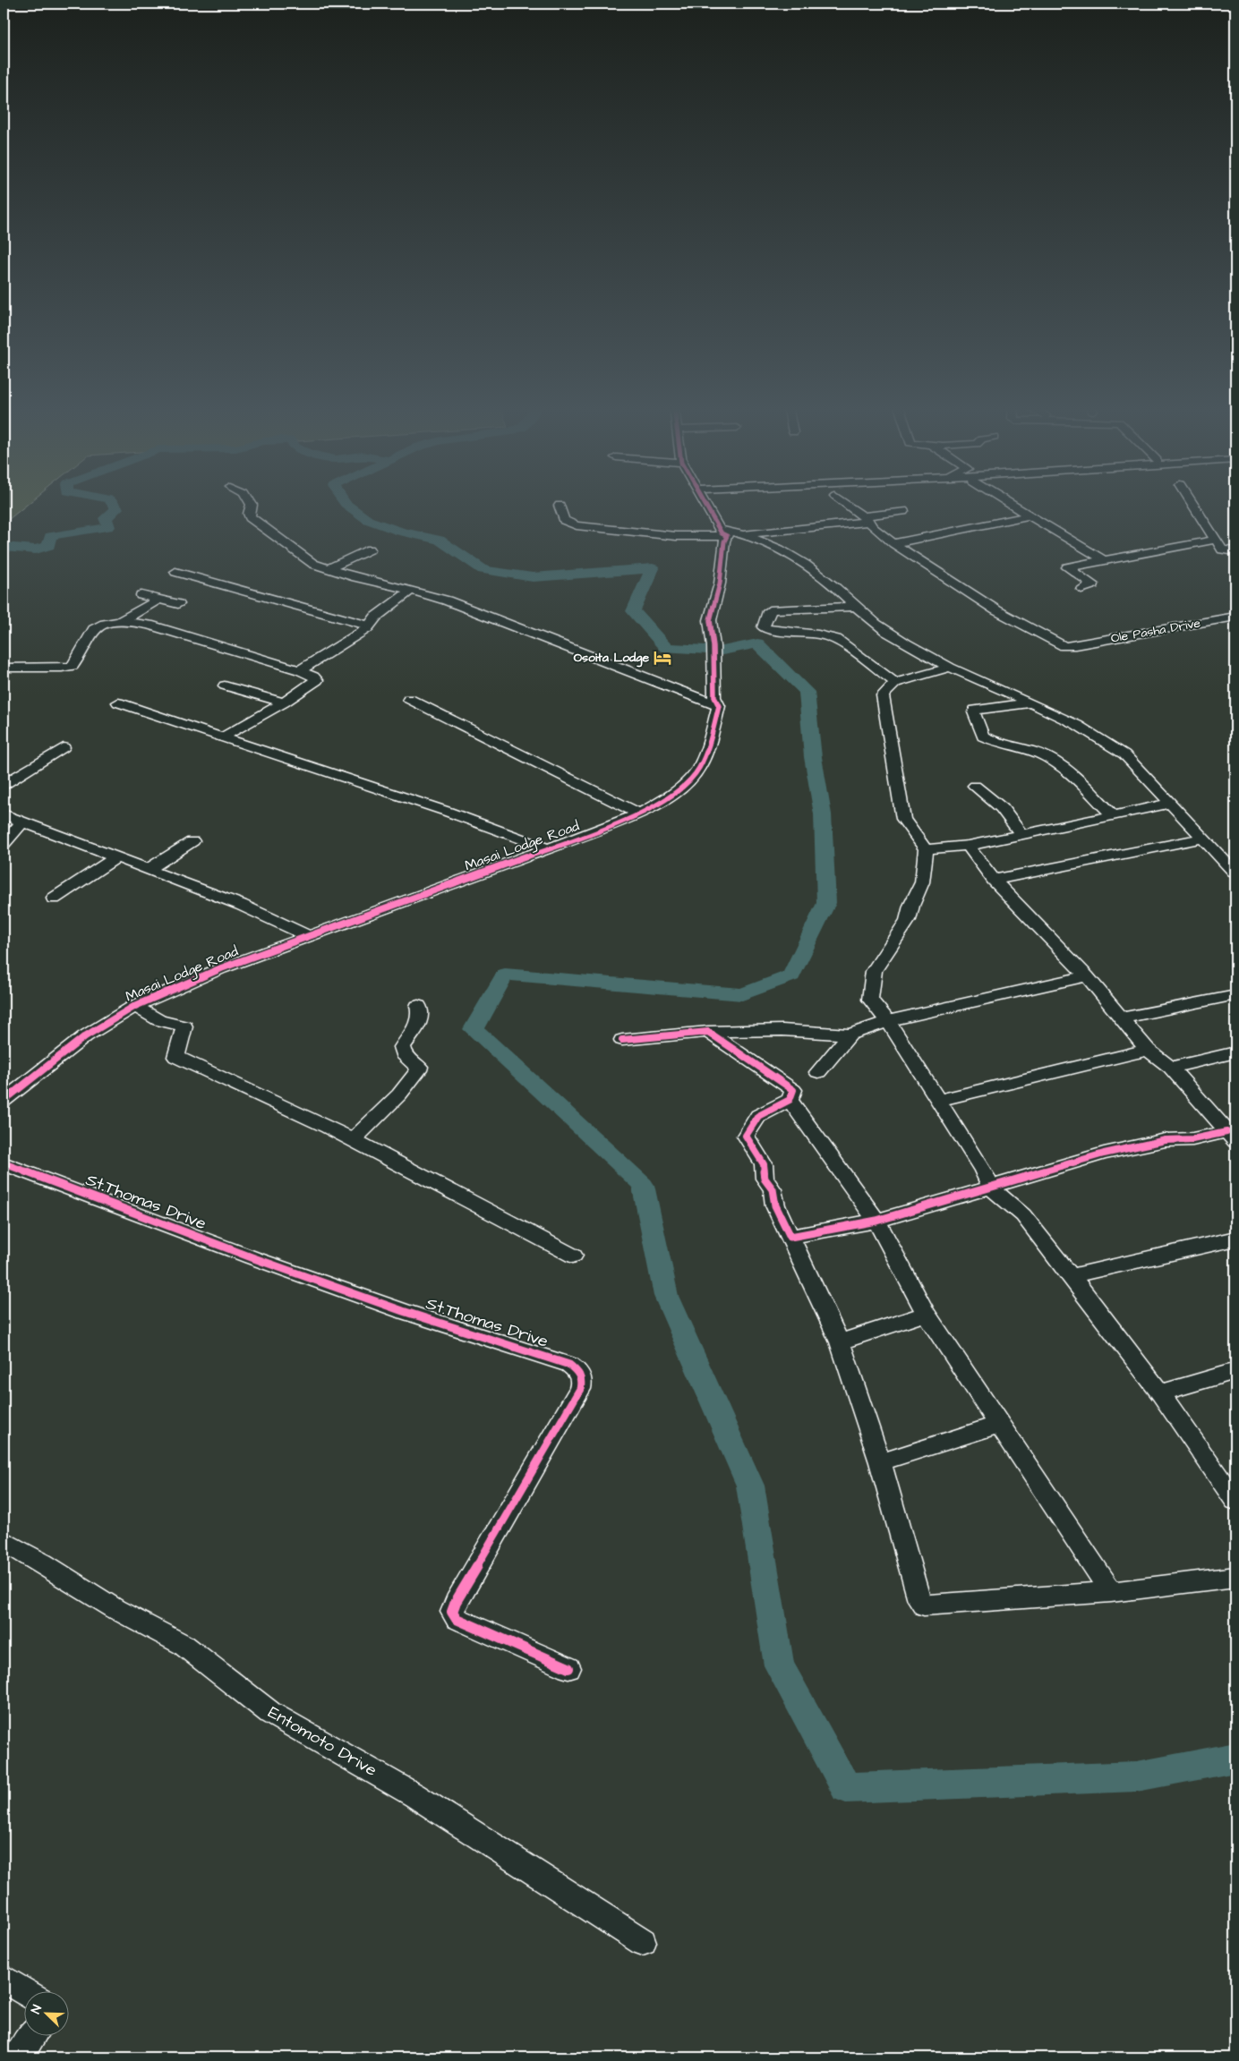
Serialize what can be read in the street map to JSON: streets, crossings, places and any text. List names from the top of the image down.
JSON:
{
  "streets": {
    "street": [
      "Ole Pasha Drive",
      "Masai Lodge Road",
      "St.Thomas Drive",
      "Entomoto Drive"
    ]
  },
  "places": {
    "hotel": ["Osoita Lodge"]
  },
  "north": "top left"
}
